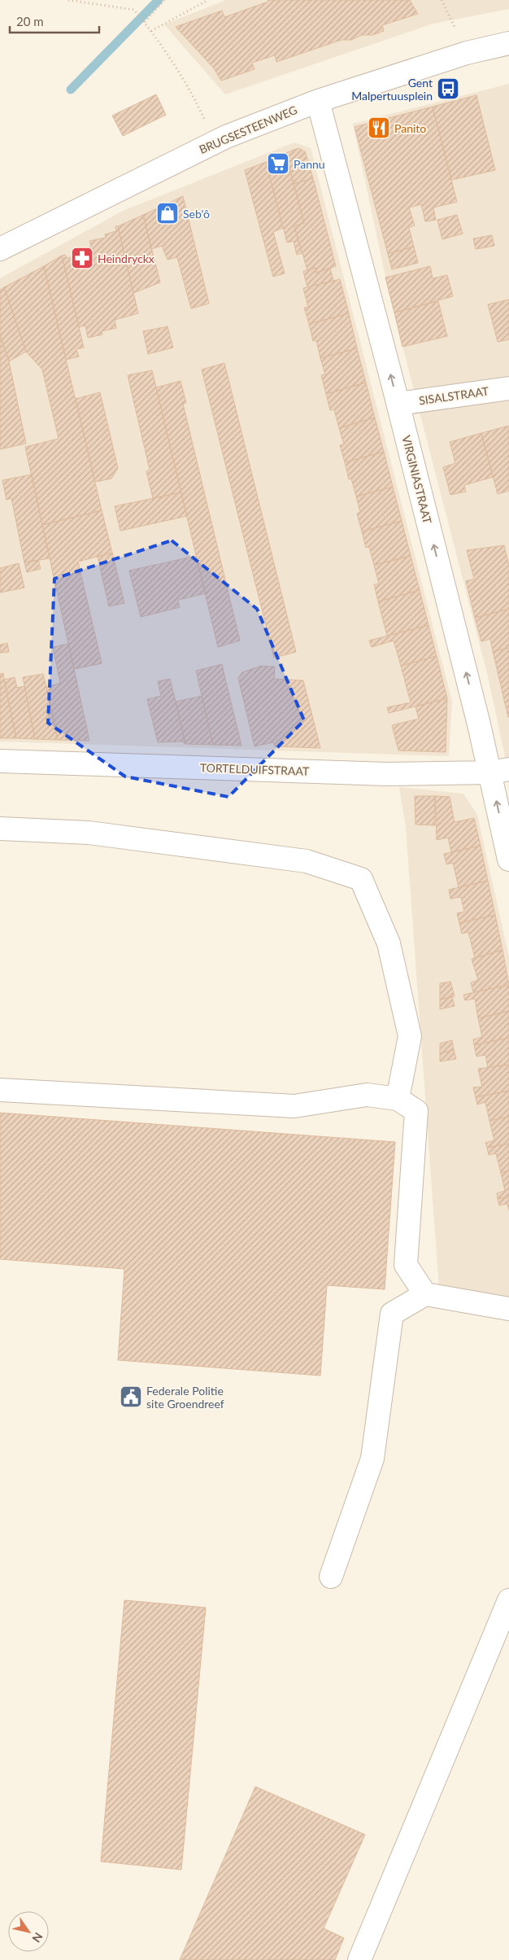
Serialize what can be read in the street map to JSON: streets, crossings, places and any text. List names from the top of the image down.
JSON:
{
  "streets": {
    "street": [
      "BRUGSESTEENWEG",
      "SISALSTRAAT",
      "VIRGINIASTRAAT",
      "TORTELDUIFSTRAAT"
    ]
  },
  "crossings": [
    ["BRUGSESTEENWEG", "VIRGINIASTRAAT"],
    ["SISALSTRAAT", "VIRGINIASTRAAT"],
    ["VIRGINIASTRAAT", "TORTELDUIFSTRAAT"]
  ],
  "one_way": ["VIRGINIASTRAAT"],
  "places": {
    "bus stop": ["Gent Malpertuusplein"],
    "restaurant": ["Panito"],
    "supermarket": ["Pannu"],
    "shop": ["Seb'ô"],
    "pharmacy": ["Heindryckx"],
    "public building": ["Federale Politie site Groendreef"]
  },
  "scale_bar": "20 m",
  "north": "bottom right"
}
